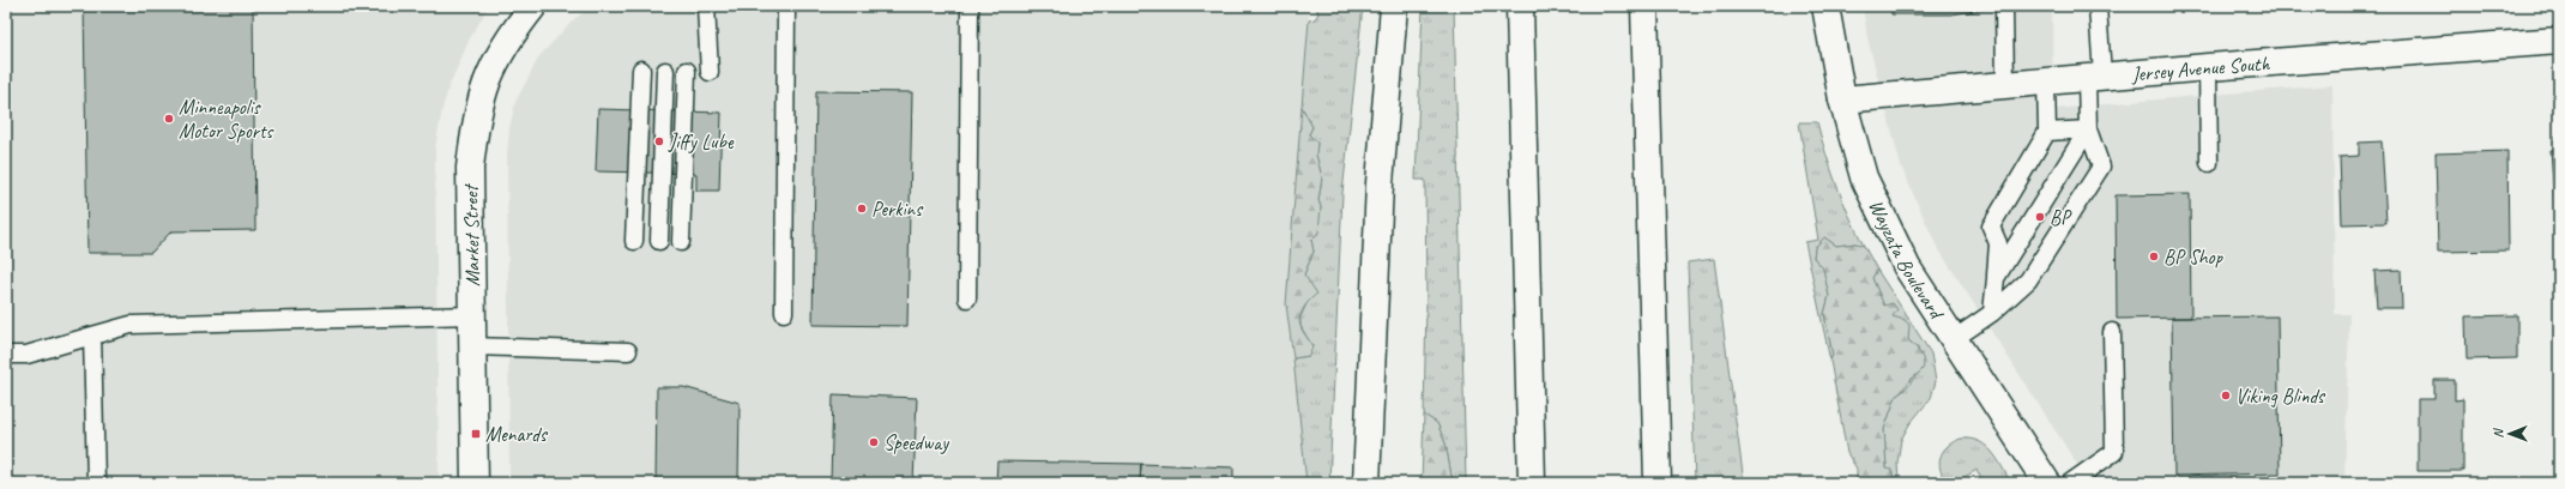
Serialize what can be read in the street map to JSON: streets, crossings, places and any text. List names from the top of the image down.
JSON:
{
  "streets": {
    "main road": ["Jersey Avenue South", "Market Street", "Wayzata Boulevard"]
  },
  "crossings": [
    ["Jersey Avenue South", "Wayzata Boulevard"]
  ],
  "places": {
    "other": [
      "Minneapolis Motor Sports",
      "Jiffy Lube",
      "Perkins",
      "BP",
      "BP Shop",
      "Viking Blinds",
      "Speedway"
    ],
    "transit": ["Menards"]
  },
  "north": "left"
}
